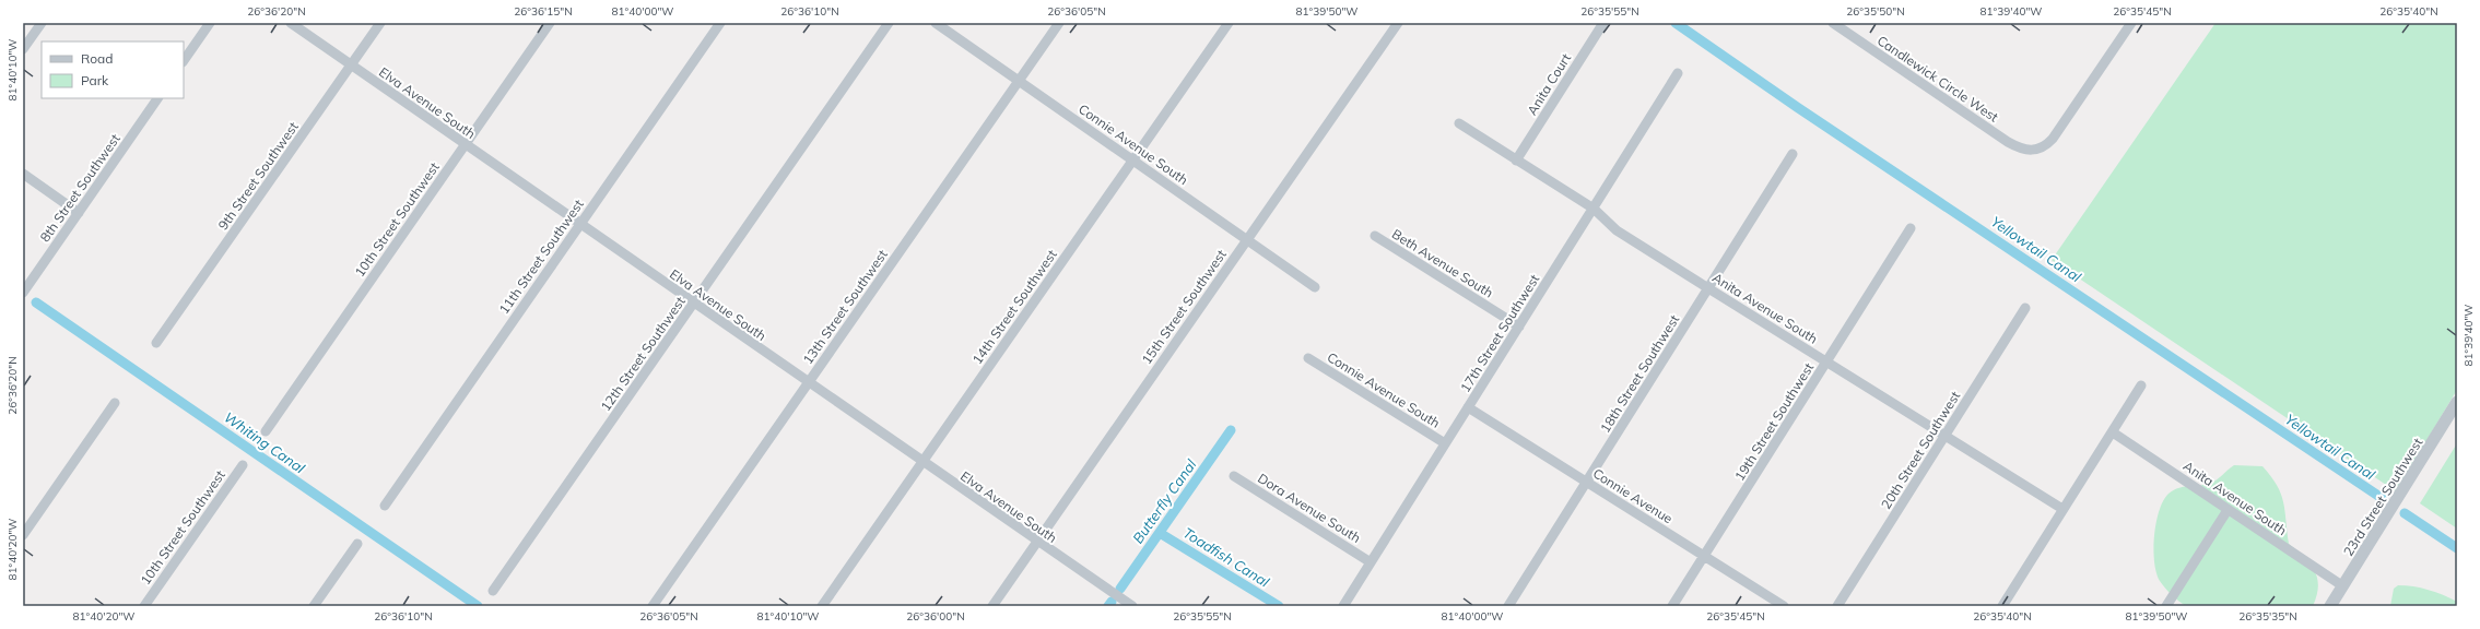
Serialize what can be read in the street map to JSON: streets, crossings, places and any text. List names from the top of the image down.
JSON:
{
  "streets": {
    "street": [
      "Candlewick Circle West",
      "Anita Court",
      "Elva Avenue South",
      "Connie Avenue South",
      "9th Street Southwest",
      "8th Street Southwest",
      "10th Street Southwest",
      "11th Street Southwest",
      "Beth Avenue South",
      "13th Street Southwest",
      "14th Street Southwest",
      "15th Street Southwest",
      "Anita Avenue South",
      "17th Street Southwest",
      "12th Street Southwest",
      "18th Street Southwest",
      "19th Street Southwest",
      "20th Street Southwest",
      "Connie Avenue",
      "23rd Street Southwest",
      "Dora Avenue South"
    ]
  },
  "crossings": [
    ["Anita Court", "Anita Avenue South"],
    ["Elva Avenue South", "9th Street Southwest"],
    ["Elva Avenue South", "10th Street Southwest"],
    ["Elva Avenue South", "11th Street Southwest"],
    ["Elva Avenue South", "13th Street Southwest"],
    ["Elva Avenue South", "14th Street Southwest"],
    ["Elva Avenue South", "15th Street Southwest"],
    ["Elva Avenue South", "12th Street Southwest"],
    ["Connie Avenue South", "13th Street Southwest"],
    ["Connie Avenue South", "14th Street Southwest"],
    ["Connie Avenue South", "15th Street Southwest"],
    ["Connie Avenue South", "17th Street Southwest"],
    ["Beth Avenue South", "17th Street Southwest"],
    ["Anita Avenue South", "17th Street Southwest"],
    ["Anita Avenue South", "18th Street Southwest"],
    ["Anita Avenue South", "19th Street Southwest"],
    ["Anita Avenue South", "20th Street Southwest"],
    ["Anita Avenue South", "23rd Street Southwest"],
    ["17th Street Southwest", "Connie Avenue"],
    ["17th Street Southwest", "Dora Avenue South"],
    ["18th Street Southwest", "Connie Avenue"],
    ["19th Street Southwest", "Connie Avenue"]
  ],
  "water": [
    "Yellowtail Canal",
    "Whiting Canal",
    "Butterfly Canal",
    "Toadfish Canal"
  ],
  "legend": ["Road", "Park"],
  "coordinates": [
    "26°36'20\"N",
    "26°36'15\"N",
    "81°40'00\"W",
    "26°36'10\"N",
    "26°36'05\"N",
    "81°39'50\"W",
    "26°35'55\"N",
    "26°35'50\"N",
    "81°39'40\"W",
    "26°35'45\"N",
    "26°35'40\"N",
    "81°40'10\"W",
    "81°40'20\"W",
    "26°36'00\"N",
    "26°35'35\"N"
  ]
}
